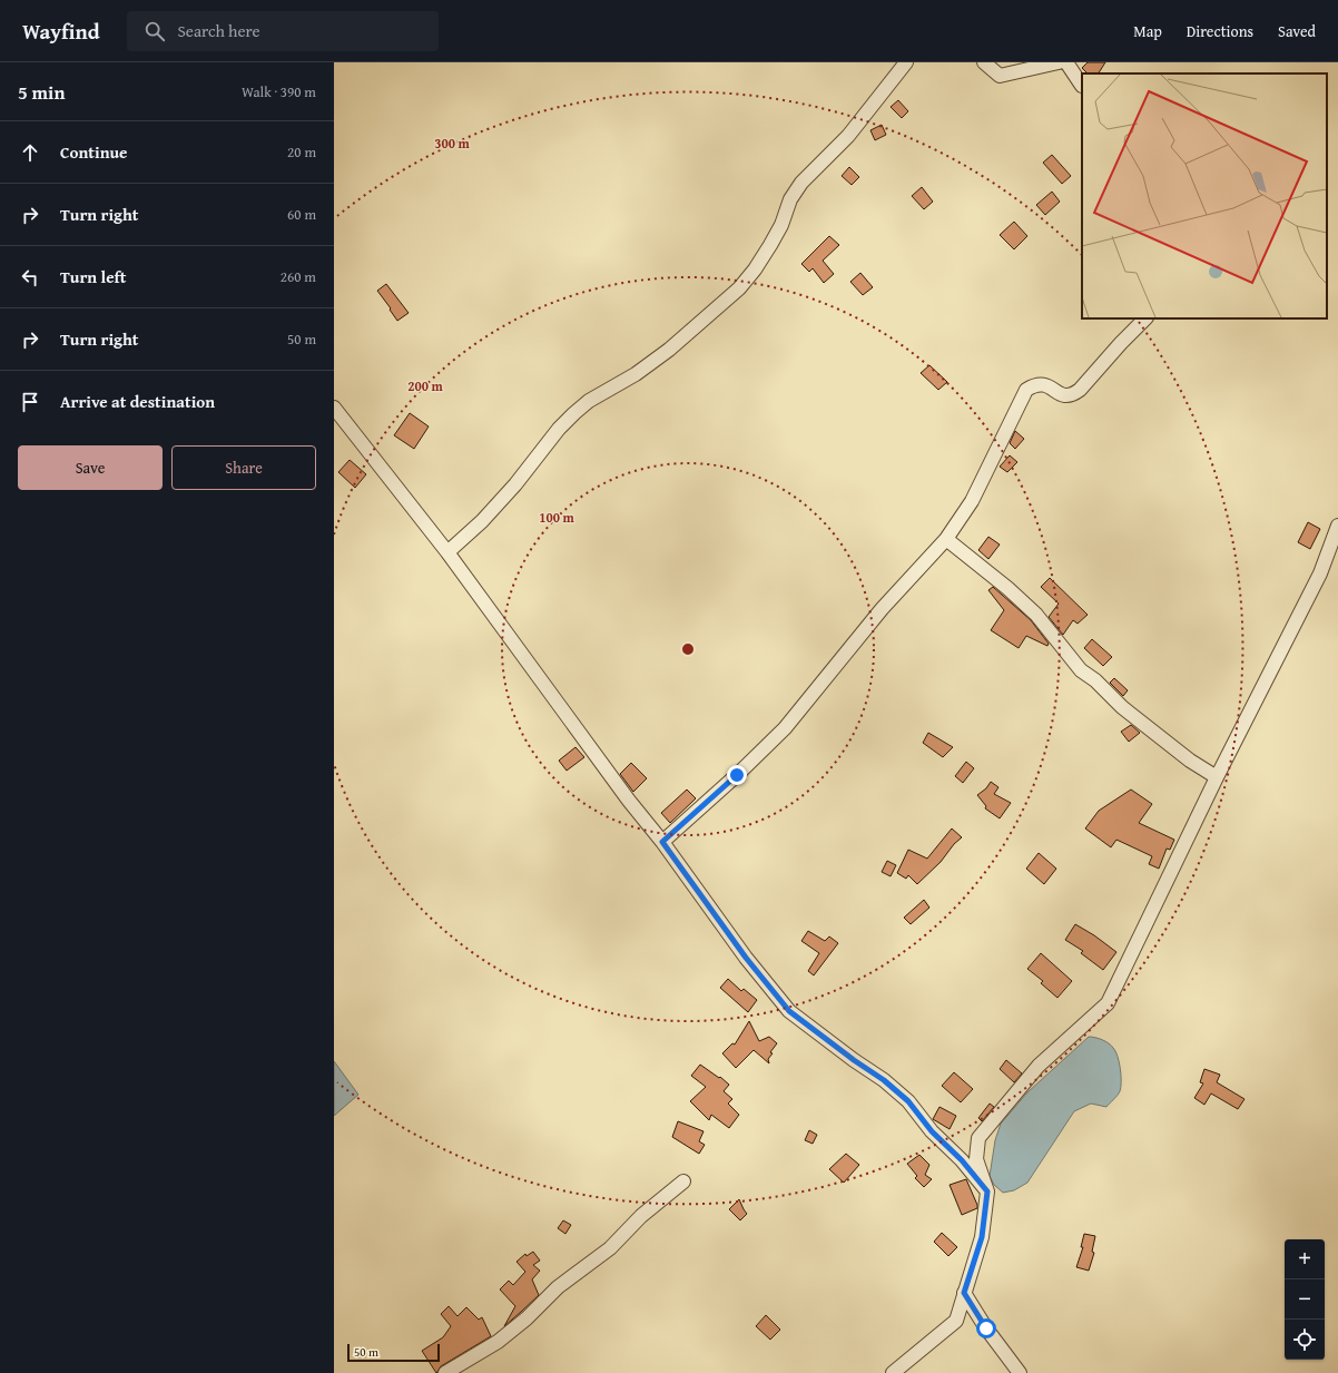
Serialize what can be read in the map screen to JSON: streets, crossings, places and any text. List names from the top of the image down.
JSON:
{
  "scale_bar": "50 m",
  "page": {
    "header": "Wayfind",
    "search": "Search here",
    "nav": ["Map", "Directions", "Saved"],
    "heading": ["5 min", "Walk · 390 m"],
    "list": [
      ["Continue", "20 m"],
      ["Turn right", "60 m"],
      ["Turn left", "260 m"],
      ["Turn right", "50 m"],
      "Arrive at destination"
    ],
    "buttons": ["Save", "Share"],
    "map_buttons": ["+", "−"],
    "scale": "50 m"
  },
  "rings": ["300 m", "200 m", "100 m"]
}
